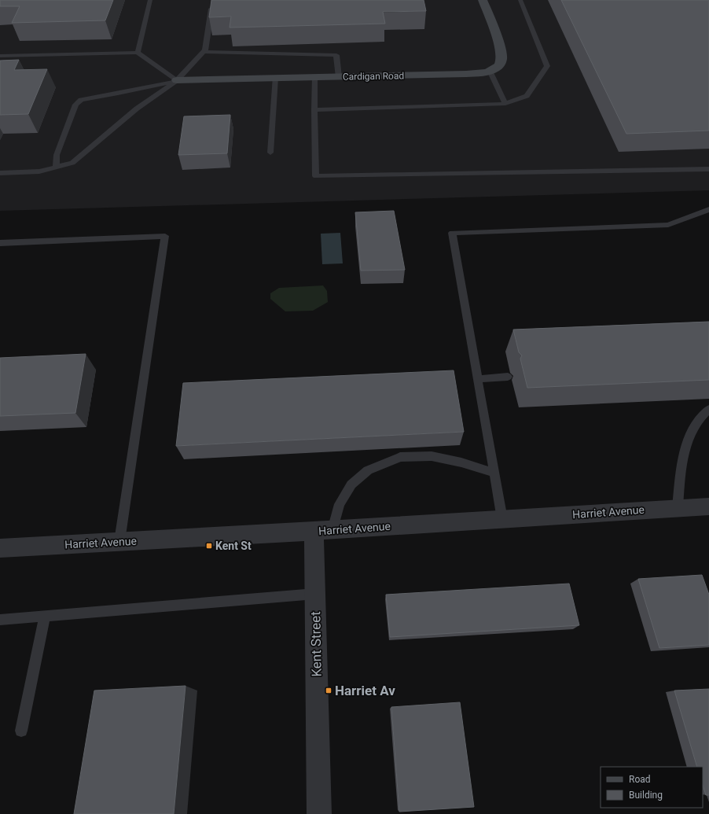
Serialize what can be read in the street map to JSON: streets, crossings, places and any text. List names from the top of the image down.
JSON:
{
  "streets": {
    "street": ["Cardigan Road", "Harriet Avenue", "Kent Street"]
  },
  "crossings": [
    ["Harriet Avenue", "Kent Street"]
  ],
  "places": {
    "transit": ["Kent St", "Harriet Av"]
  },
  "legend": ["Road", "Building"]
}
